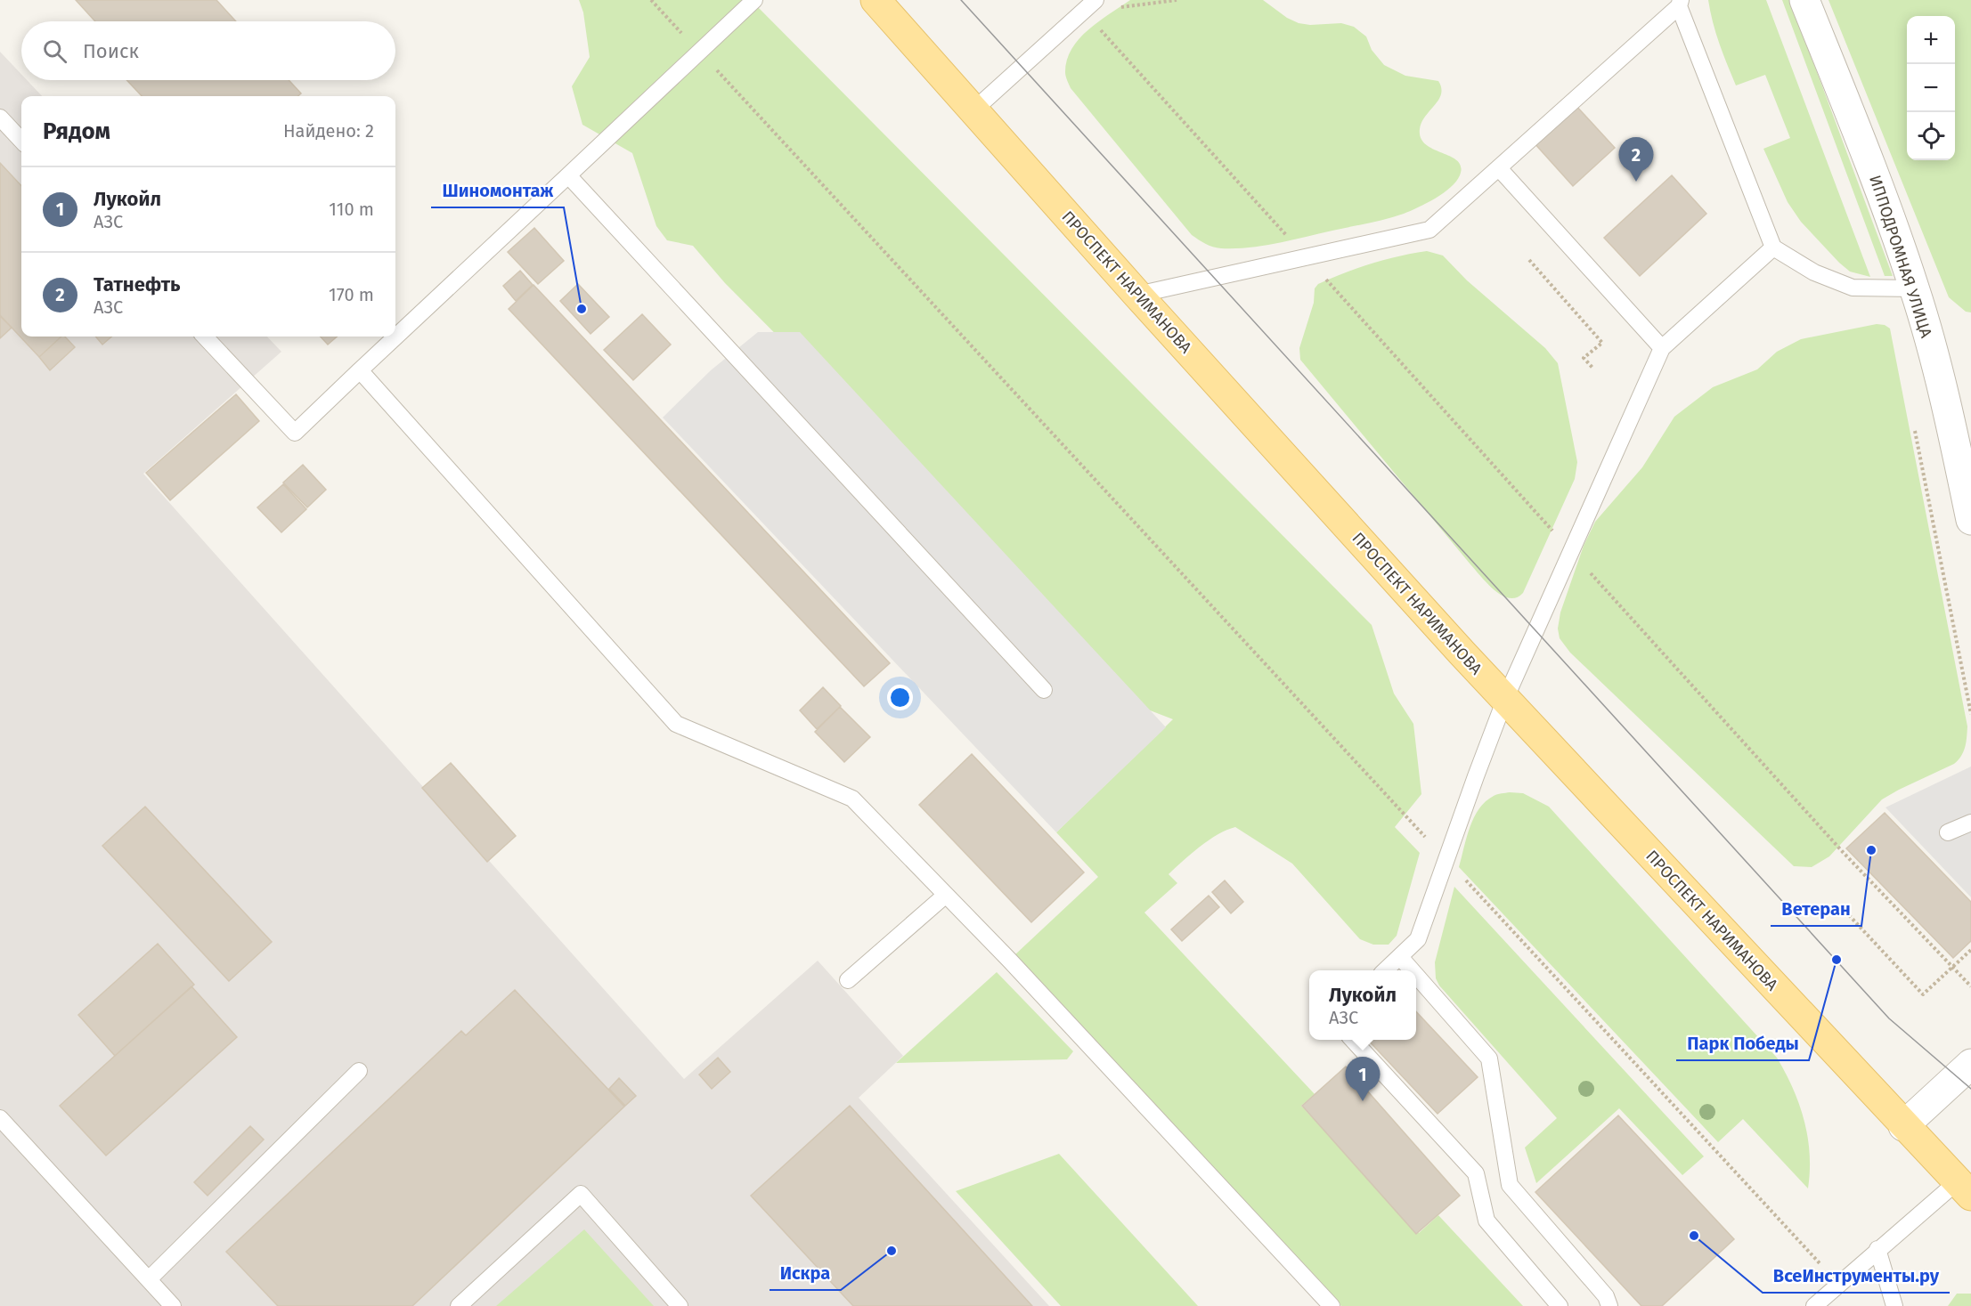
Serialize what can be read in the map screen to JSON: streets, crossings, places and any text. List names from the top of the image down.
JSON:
{
  "streets": {
    "main road": ["ПРОСПЕКТ НАРИМАНОВА"],
    "street": ["ИППОДРОМНАЯ УЛИЦА"]
  },
  "places": [
    "Шиномонтаж",
    "Ветеран",
    "Парк Победы",
    "ВсеИнструменты.ру",
    "Искра"
  ],
  "page": {
    "map_buttons": ["+", "−"],
    "search": "Поиск",
    "heading": ["Рядом", "Найдено: 2"],
    "pins": ["2", "1"],
    "list": [
      {
        "mark": "1",
        "name": "Лукойл",
        "note": "АЗС",
        "value": "110 m"
      },
      {
        "mark": "2",
        "name": "Татнефть",
        "note": "АЗС",
        "value": "170 m"
      }
    ],
    "popup": ["Лукойл", "АЗС"]
  }
}
